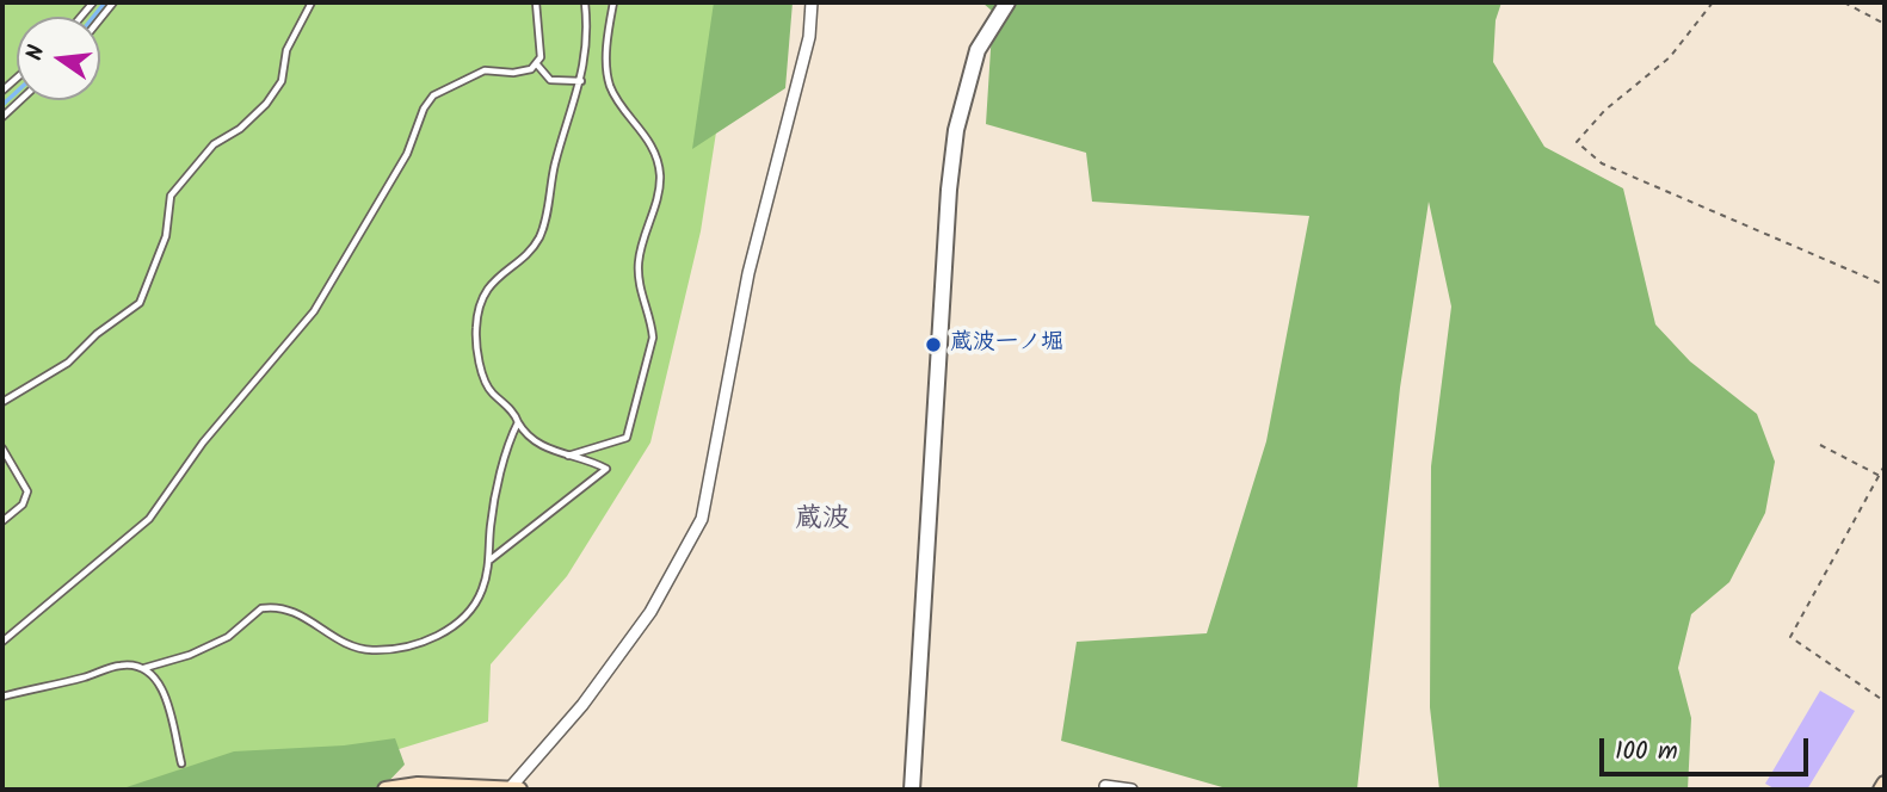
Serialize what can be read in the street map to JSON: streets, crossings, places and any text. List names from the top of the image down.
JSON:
{
  "districts": ["蔵波"],
  "places": ["蔵波一ノ堀"],
  "scale_bar": "100 m",
  "north": "left"
}
